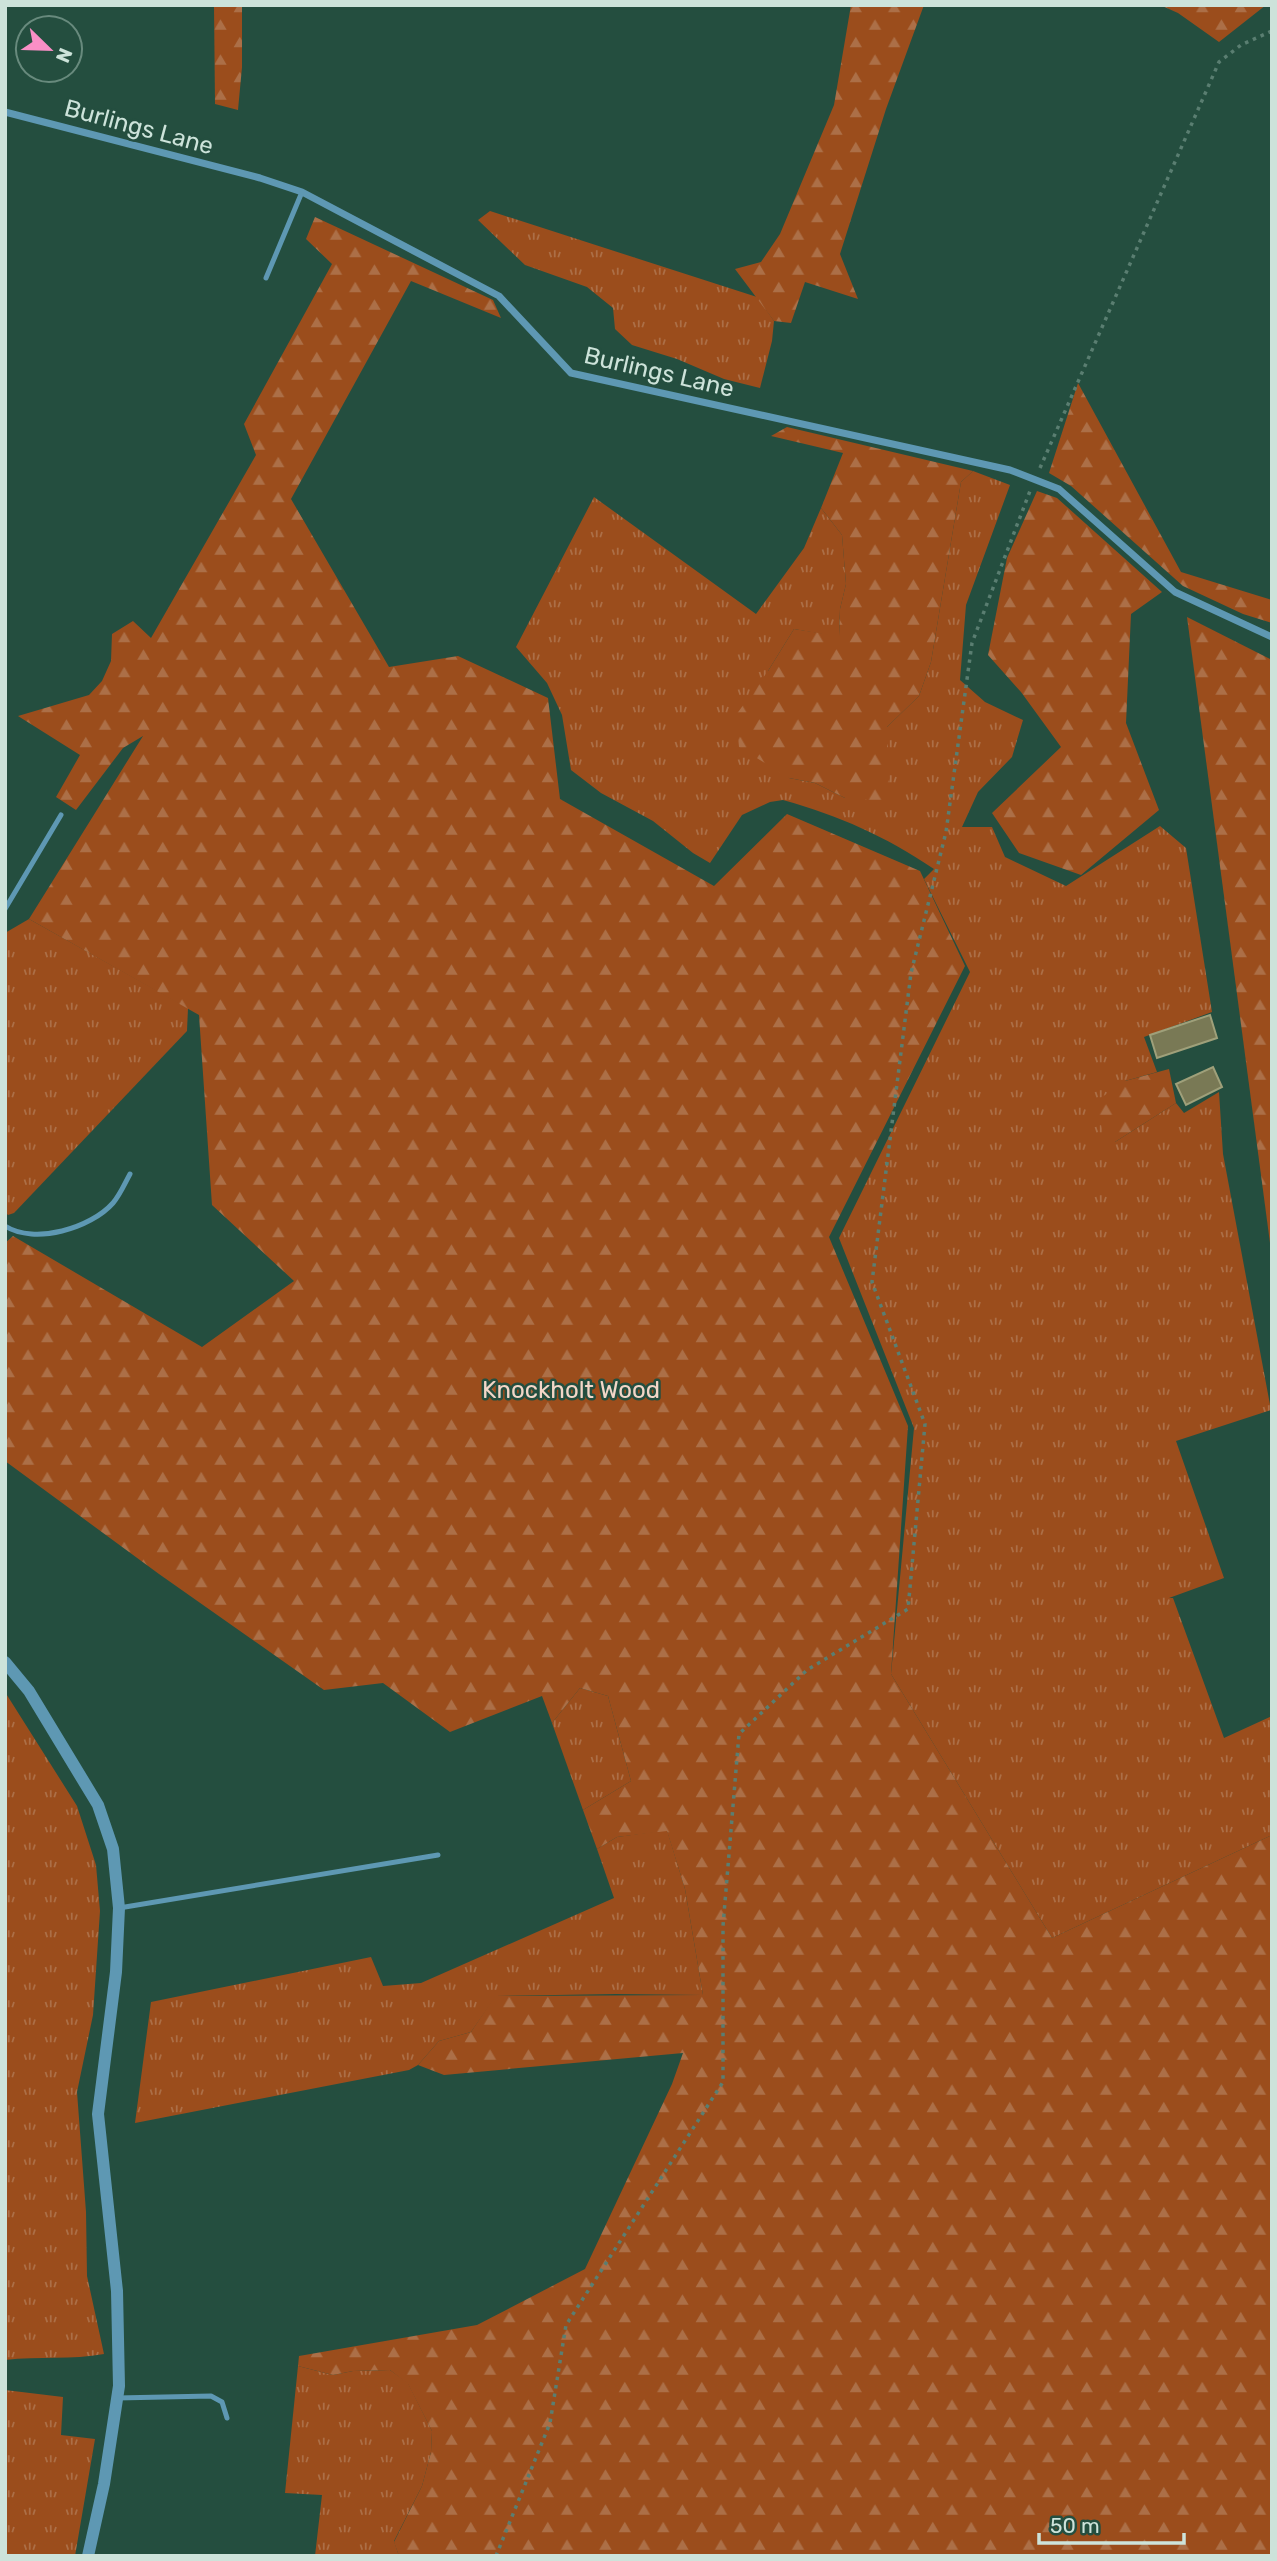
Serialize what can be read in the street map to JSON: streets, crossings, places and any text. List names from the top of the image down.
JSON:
{
  "streets": {
    "street": ["Burlings Lane"]
  },
  "parks": ["Knockholt Wood"],
  "scale_bar": "50 m",
  "north": "bottom right"
}
